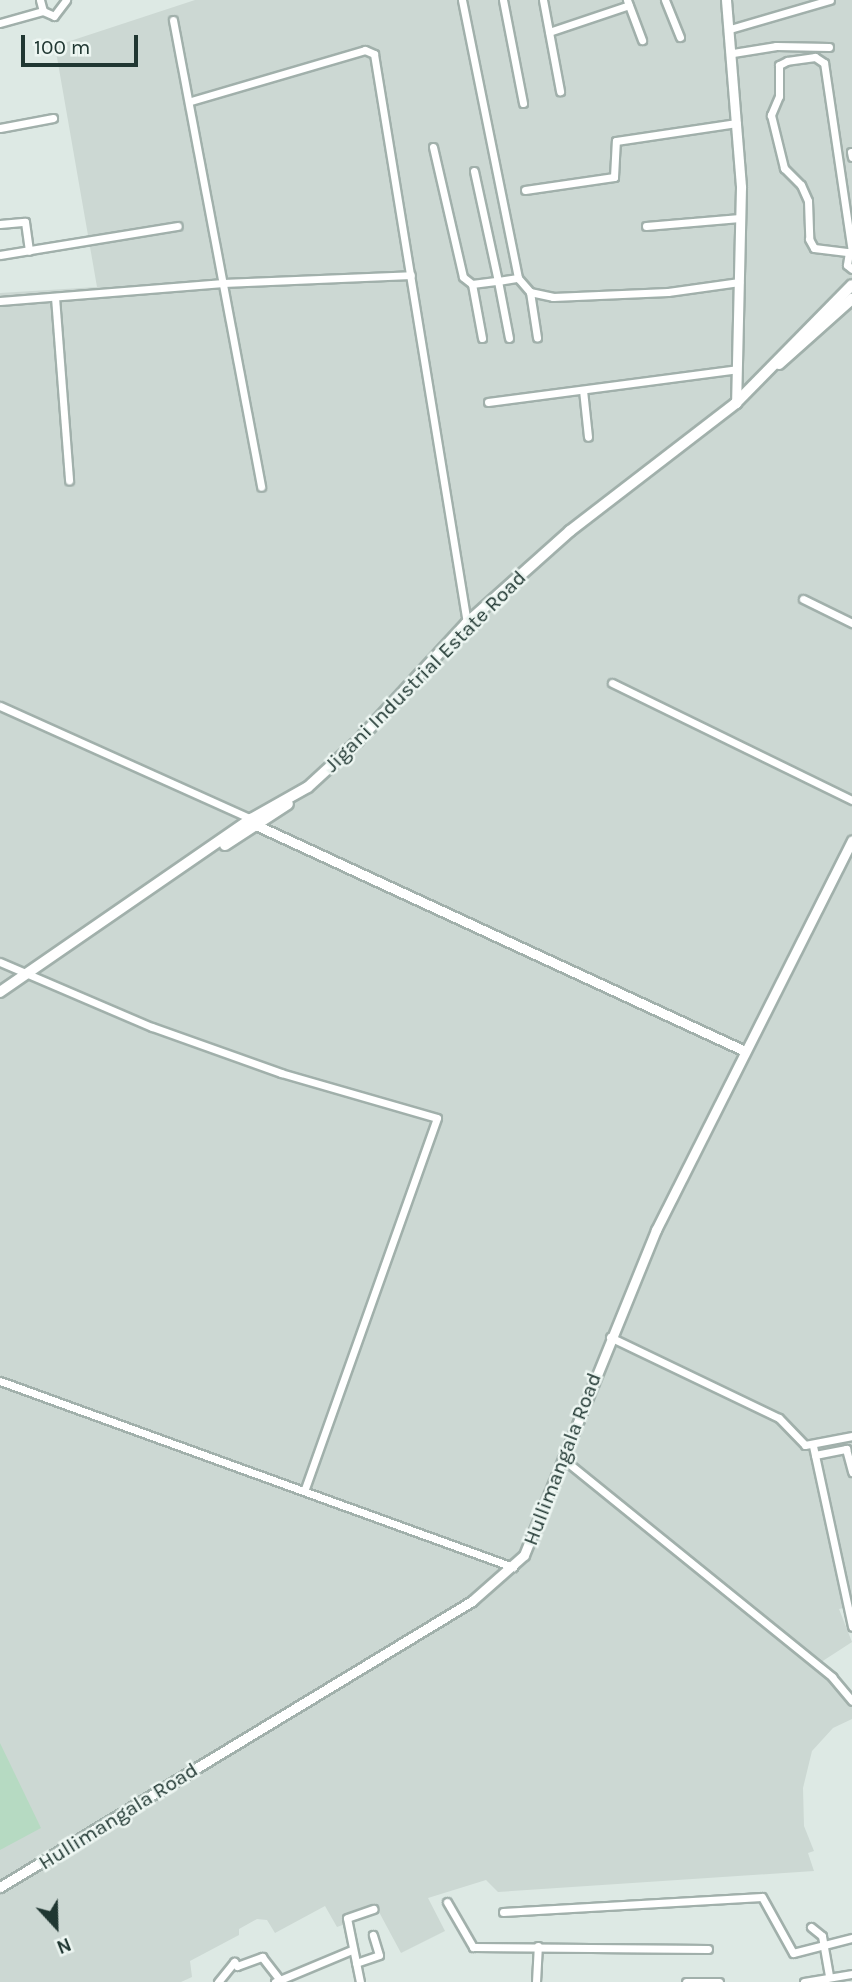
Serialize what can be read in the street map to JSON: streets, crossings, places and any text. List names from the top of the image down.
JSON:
{
  "streets": {
    "main road": ["Jigani Industrial Estate Road"],
    "street": ["Hullimangala Road"]
  },
  "scale_bar": "100 m",
  "north": "bottom"
}
